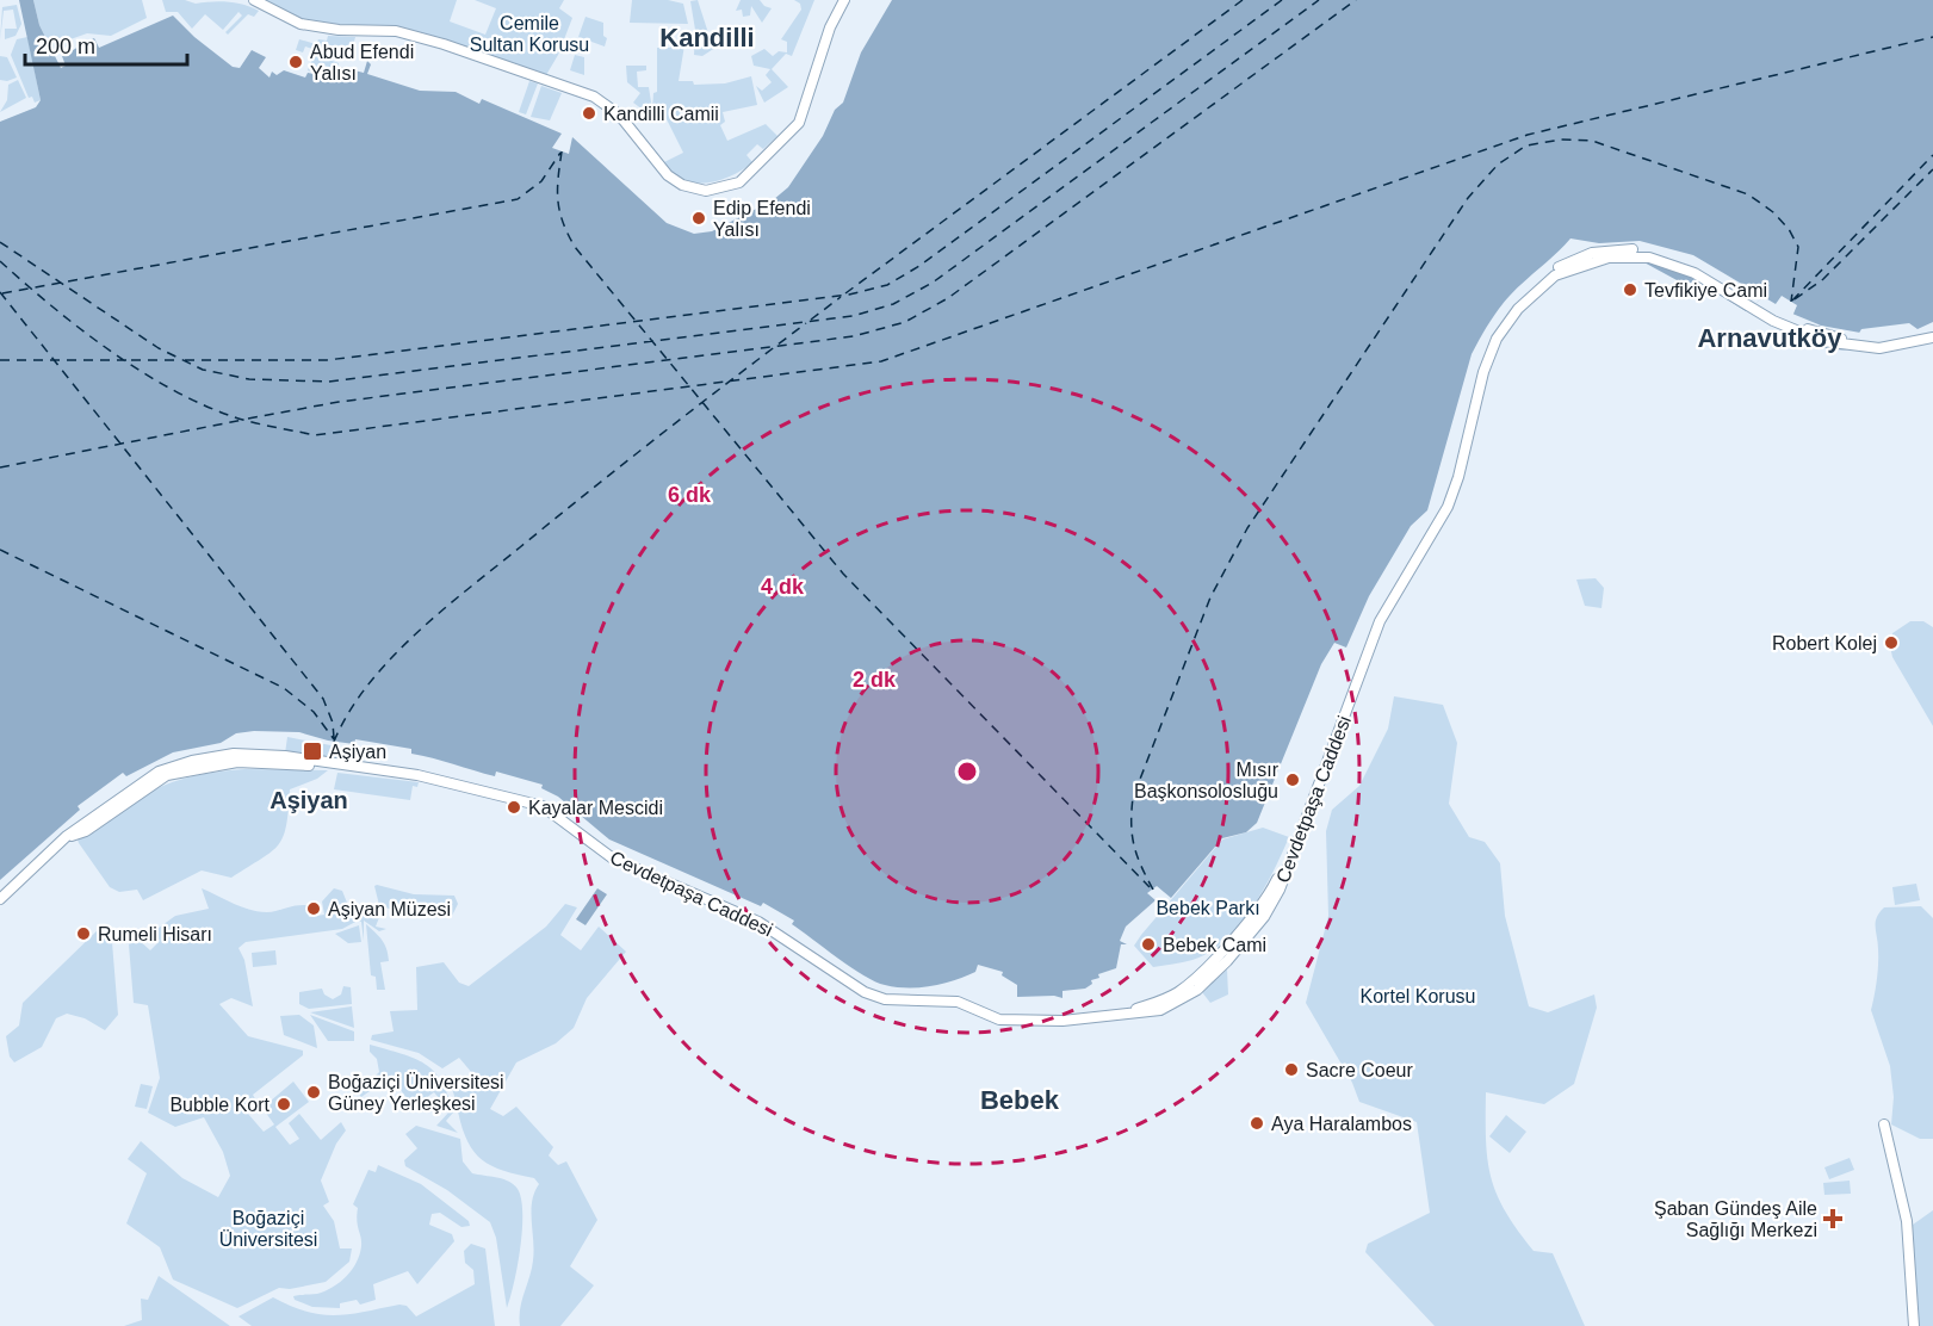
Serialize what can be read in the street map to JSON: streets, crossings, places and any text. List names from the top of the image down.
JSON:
{
  "streets": {
    "main road": ["Cevdetpaşa Caddesi"]
  },
  "districts": [
    "Kandilli",
    "Arnavutköy",
    "Aşiyan",
    "Bebek"
  ],
  "parks": [
    "Cemile Sultan Korusu",
    "Bebek Parkı",
    "Kortel Korusu",
    "Boğaziçi Üniversitesi"
  ],
  "places": {
    "other": [
      "Abud Efendi Yalısı",
      "Kandilli Camii",
      "Edip Efendi Yalısı",
      "Tevfikiye Cami",
      "Robert Kolej",
      "Mısır Başkonsolosluğu",
      "Kayalar Mescidi",
      "Aşiyan Müzesi",
      "Rumeli Hisarı",
      "Bebek Cami",
      "Sacre Coeur",
      "Boğaziçi Üniversitesi Güney Yerleşkesi",
      "Bubble Kort",
      "Aya Haralambos"
    ],
    "transit": ["Aşiyan"],
    "health": ["Şaban Gündeş Aile Sağlığı Merkezi"]
  },
  "scale_bar": "200 m",
  "rings": ["6 dk", "4 dk", "2 dk"]
}
